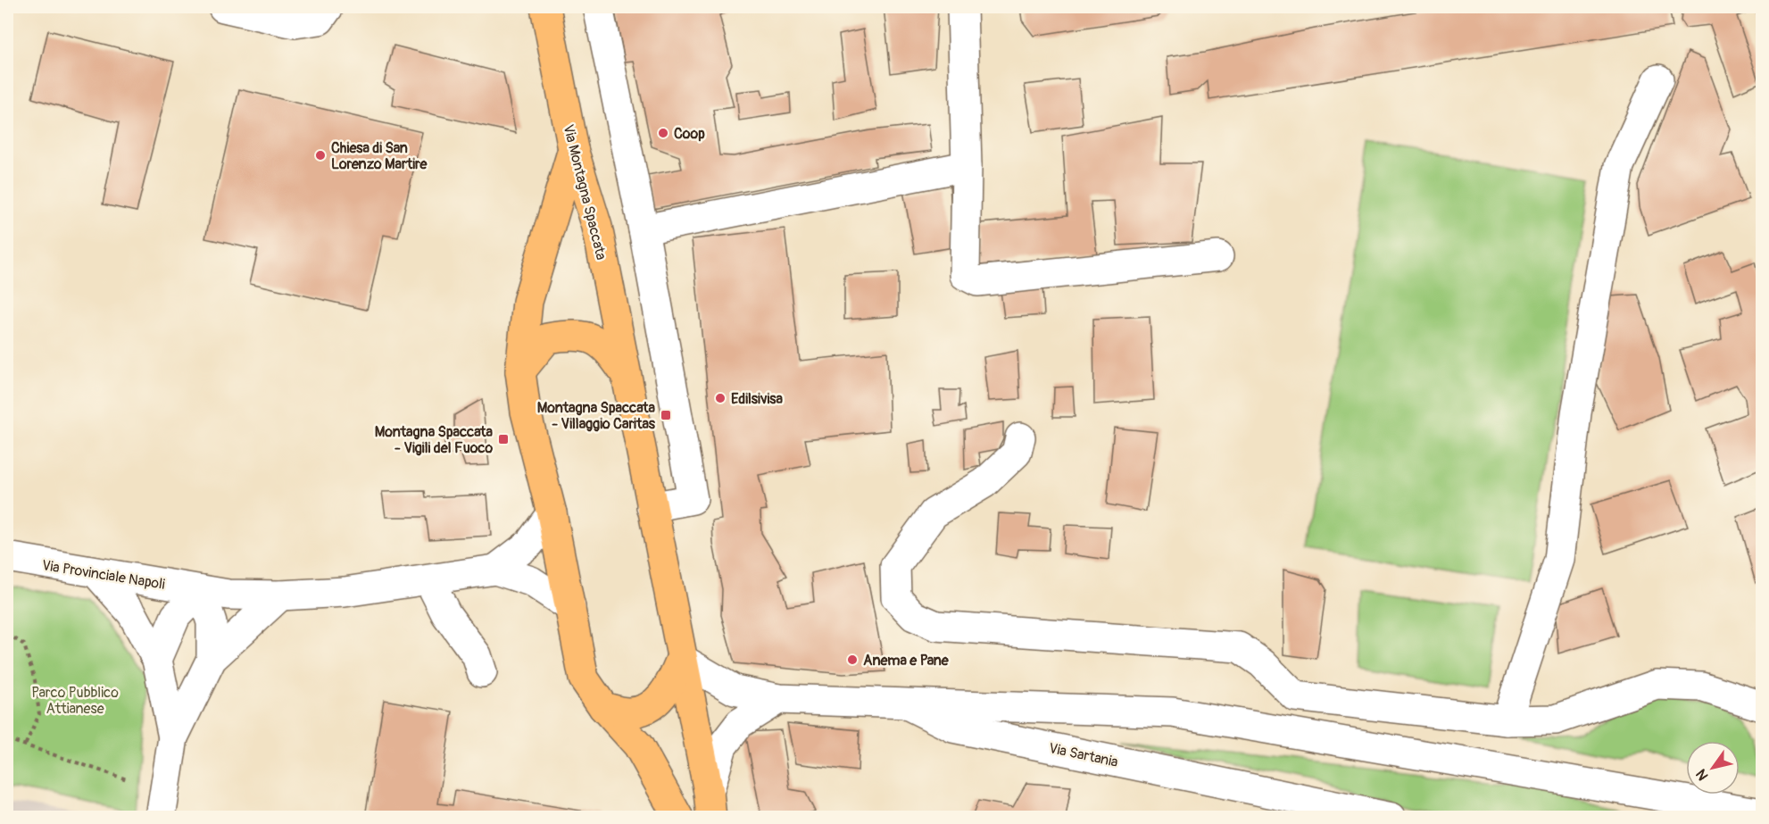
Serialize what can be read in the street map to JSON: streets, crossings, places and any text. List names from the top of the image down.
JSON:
{
  "streets": {
    "main road": ["Via Montagna Spaccata"],
    "street": ["Via Provinciale Napoli", "Via Sartania"]
  },
  "crossings": [
    ["Via Montagna Spaccata", "Via Sartania"]
  ],
  "parks": ["Parco Pubblico Attianese"],
  "places": {
    "other": [
      "Coop",
      "Chiesa di San Lorenzo Martire",
      "Edilsivisa",
      "Anema e Pane"
    ],
    "transit": ["Montagna Spaccata - Villaggio Caritas", "Montagna Spaccata - Vigili del Fuoco"]
  },
  "north": "bottom left"
}
